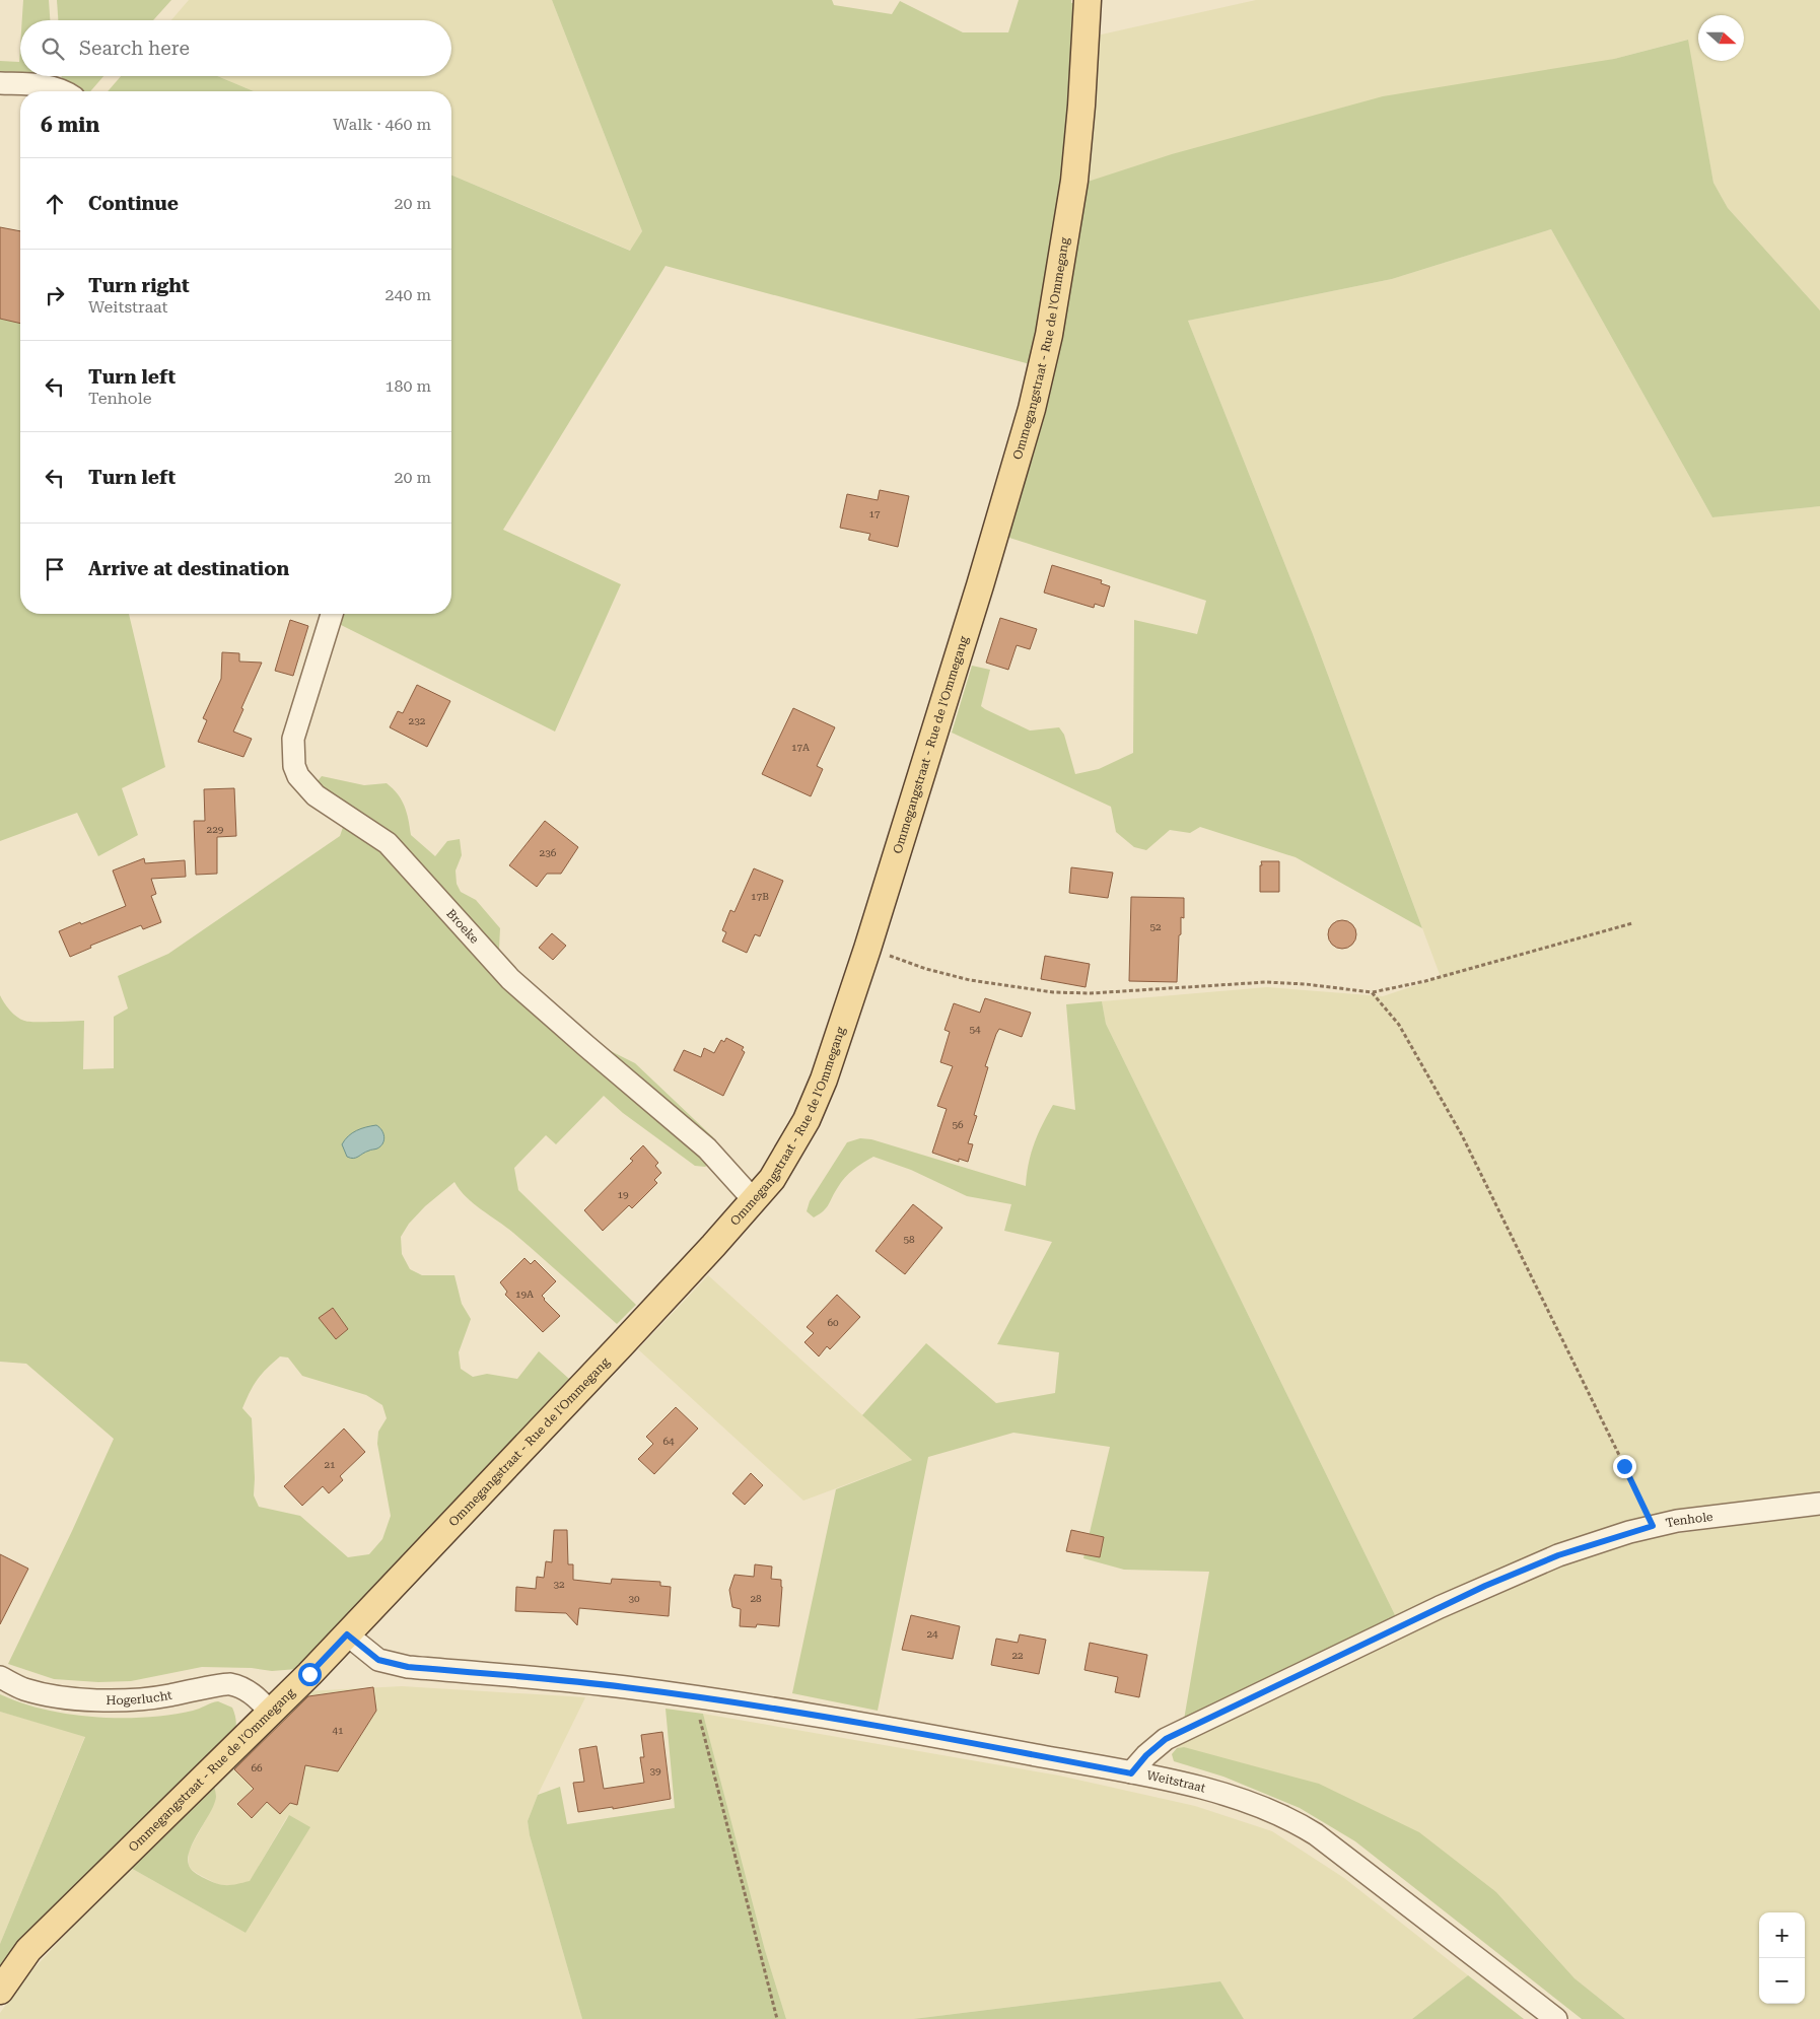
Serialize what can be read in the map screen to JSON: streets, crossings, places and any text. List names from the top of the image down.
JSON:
{
  "streets": {
    "main road": ["Ommegangstraat - Rue de l'Ommegang"],
    "street": [
      "Broeke",
      "Tenhole",
      "Hogerlucht",
      "Weitstraat"
    ]
  },
  "crossings": [
    ["Ommegangstraat - Rue de l'Ommegang", "Broeke"],
    ["Ommegangstraat - Rue de l'Ommegang", "Hogerlucht"],
    ["Ommegangstraat - Rue de l'Ommegang", "Weitstraat"],
    ["Tenhole", "Weitstraat"]
  ],
  "house_numbers": [
    "17",
    "232",
    "17A",
    "229",
    "236",
    "17B",
    "52",
    "54",
    "56",
    "19",
    "58",
    "19A",
    "60",
    "64",
    "21",
    "32",
    "30",
    "28",
    "24",
    "22",
    "41",
    "66",
    "39"
  ],
  "north": "right",
  "page": {
    "search": "Search here",
    "heading": ["6 min", "Walk · 460 m"],
    "list": [
      ["Continue", "20 m"],
      ["Turn right", "Weitstraat", "240 m"],
      ["Turn left", "Tenhole", "180 m"],
      ["Turn left", "20 m"],
      "Arrive at destination"
    ],
    "map_buttons": ["+", "−"]
  }
}
